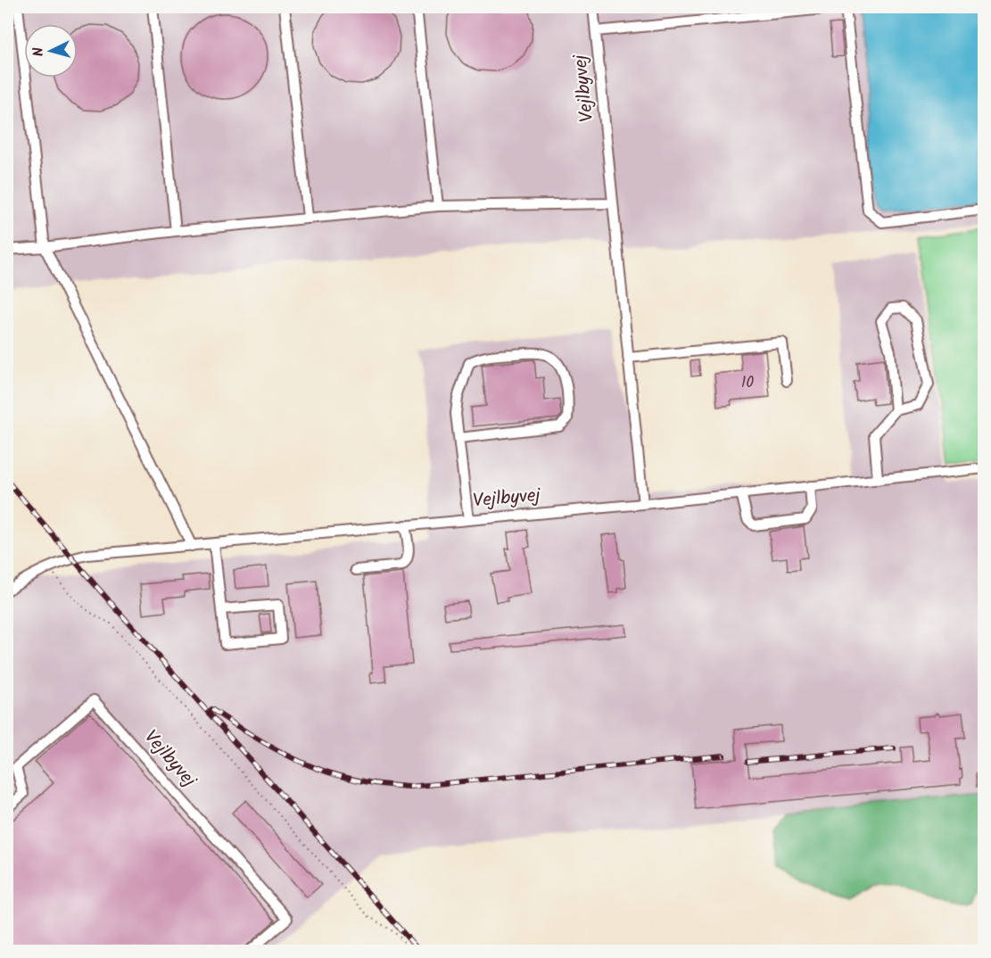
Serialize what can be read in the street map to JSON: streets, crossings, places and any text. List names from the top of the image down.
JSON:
{
  "streets": {
    "street": ["Vejlbyvej"]
  },
  "house_numbers": ["10"],
  "north": "left"
}
